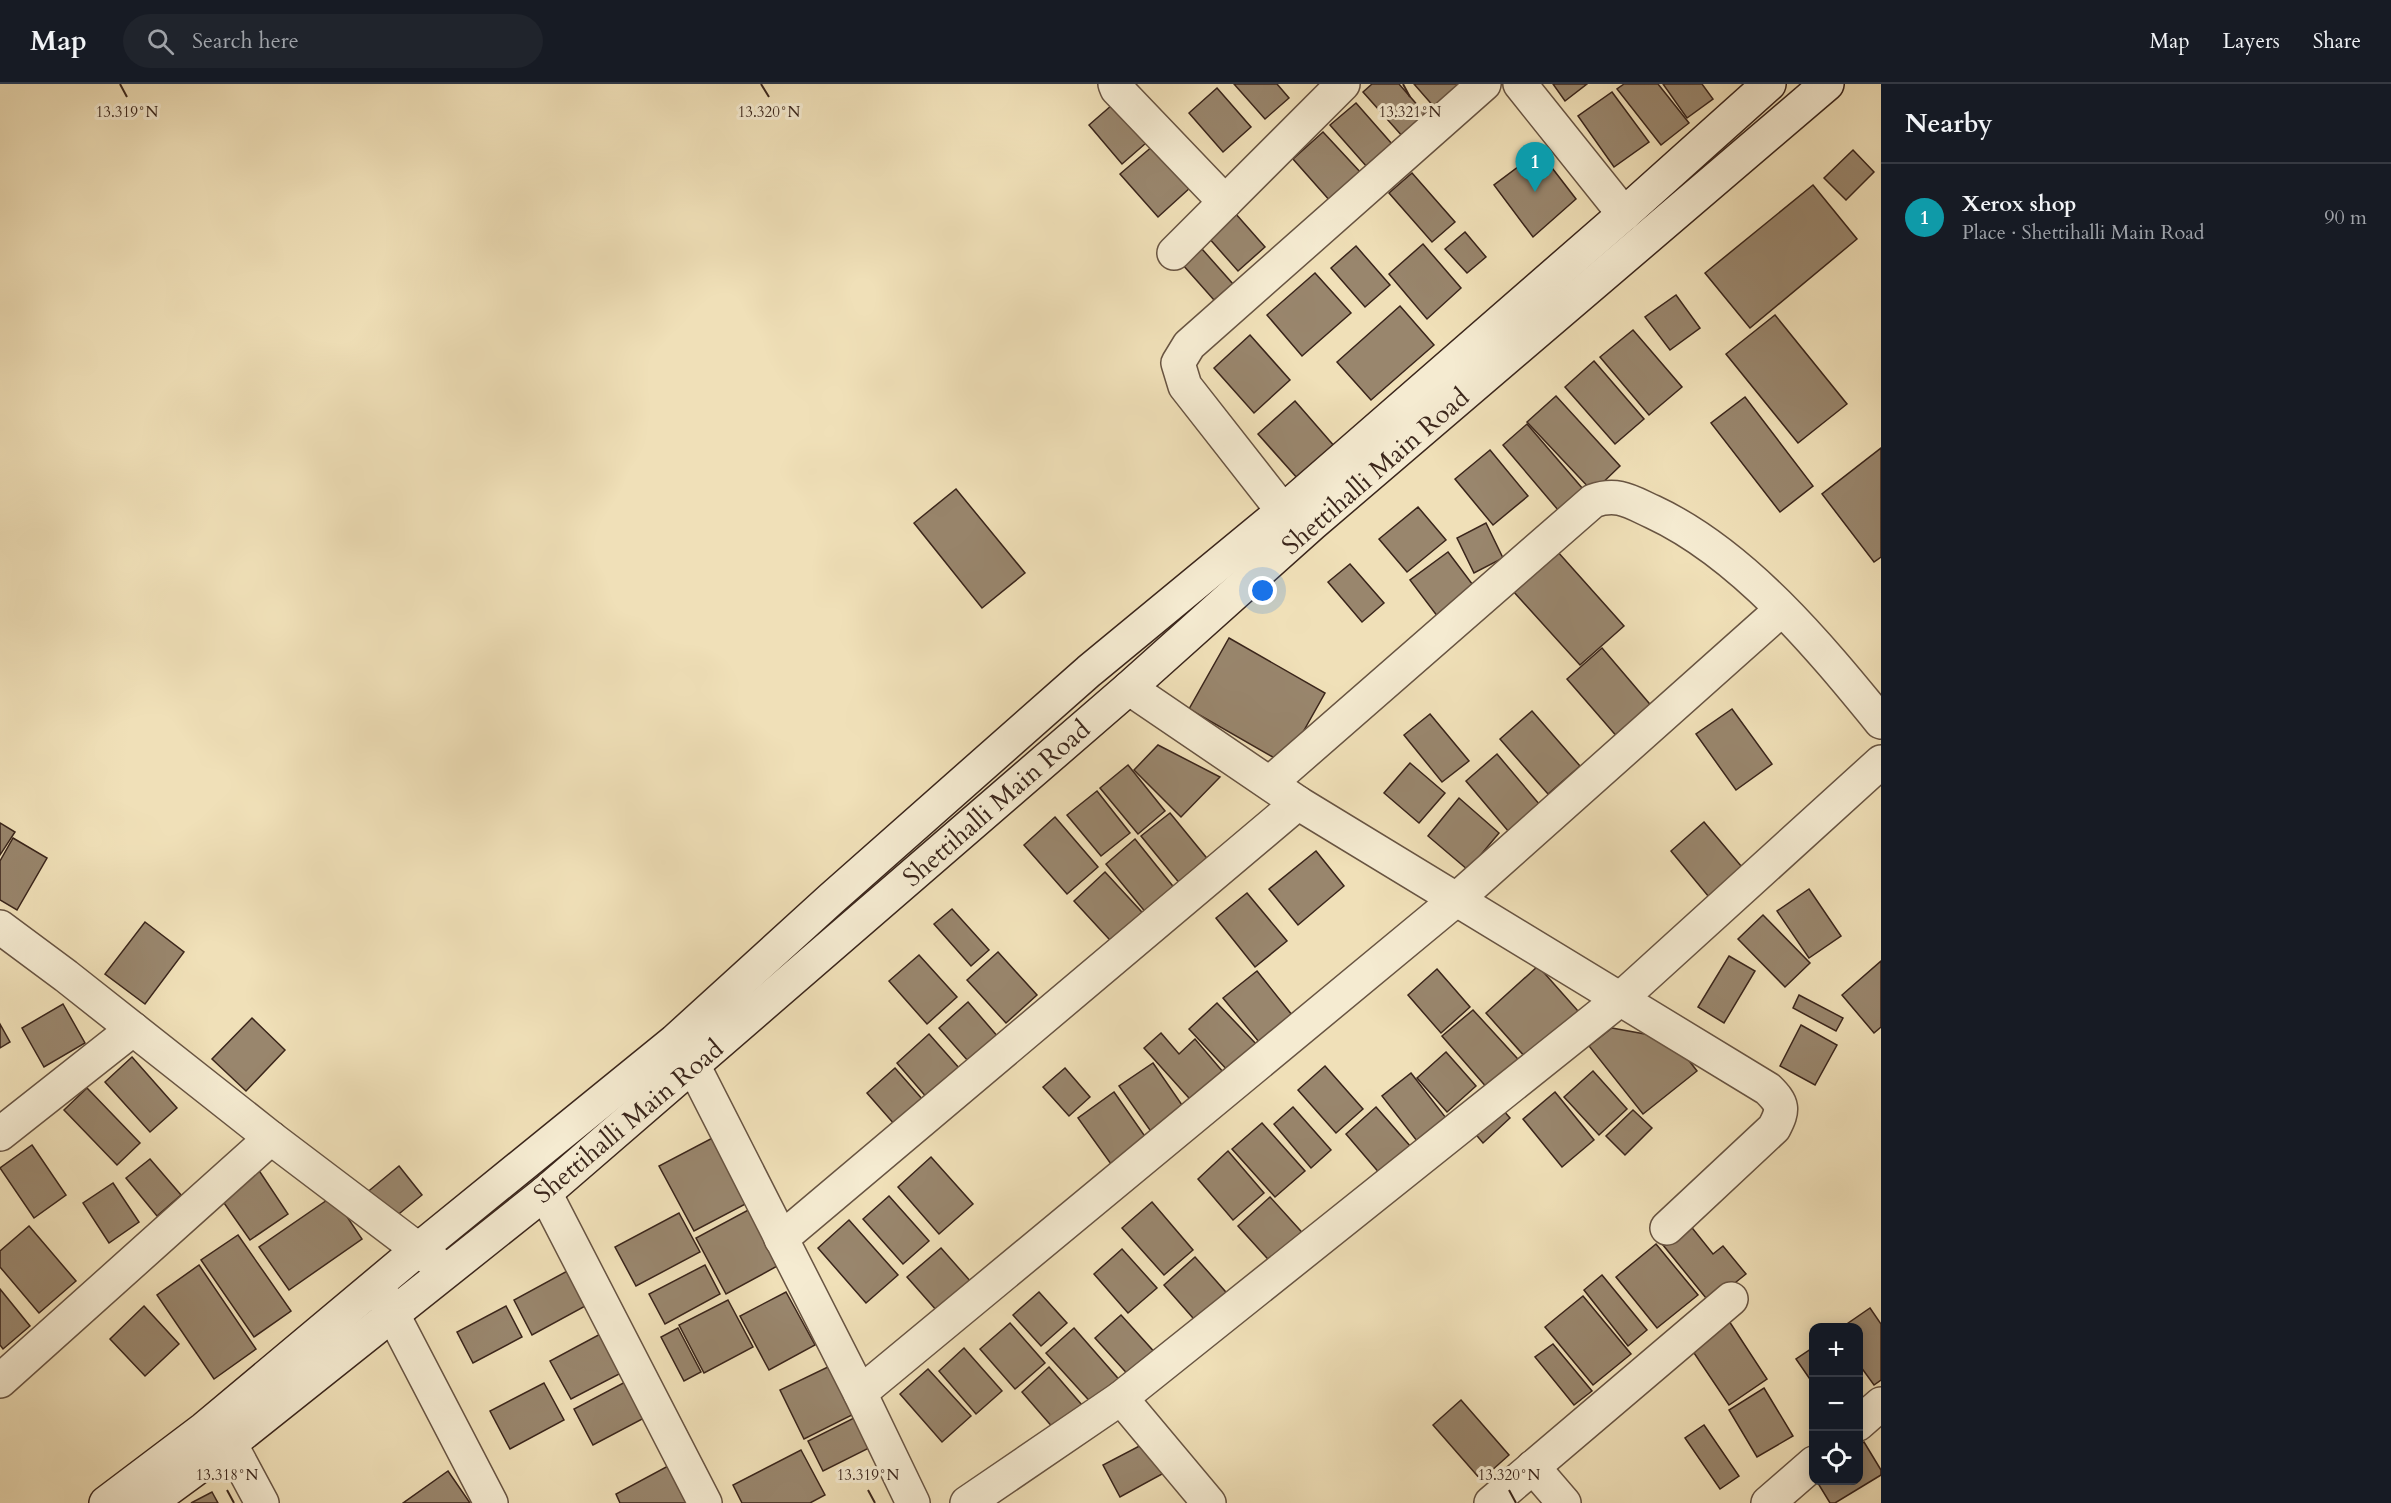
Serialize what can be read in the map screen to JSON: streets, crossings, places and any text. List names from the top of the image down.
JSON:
{
  "streets": {
    "street": ["Shettihalli Main Road"]
  },
  "page": {
    "header": "Map",
    "search": "Search here",
    "nav": ["Map", "Layers", "Share"],
    "heading": "Nearby",
    "pins": "1",
    "list": [
      {
        "mark": "1",
        "name": "Xerox shop",
        "note": "Place · Shettihalli Main Road",
        "value": "90 m"
      }
    ],
    "map_buttons": ["+", "−"]
  },
  "coordinates": [
    "13.319°N",
    "13.320°N",
    "13.321°N",
    "13.318°N"
  ]
}
